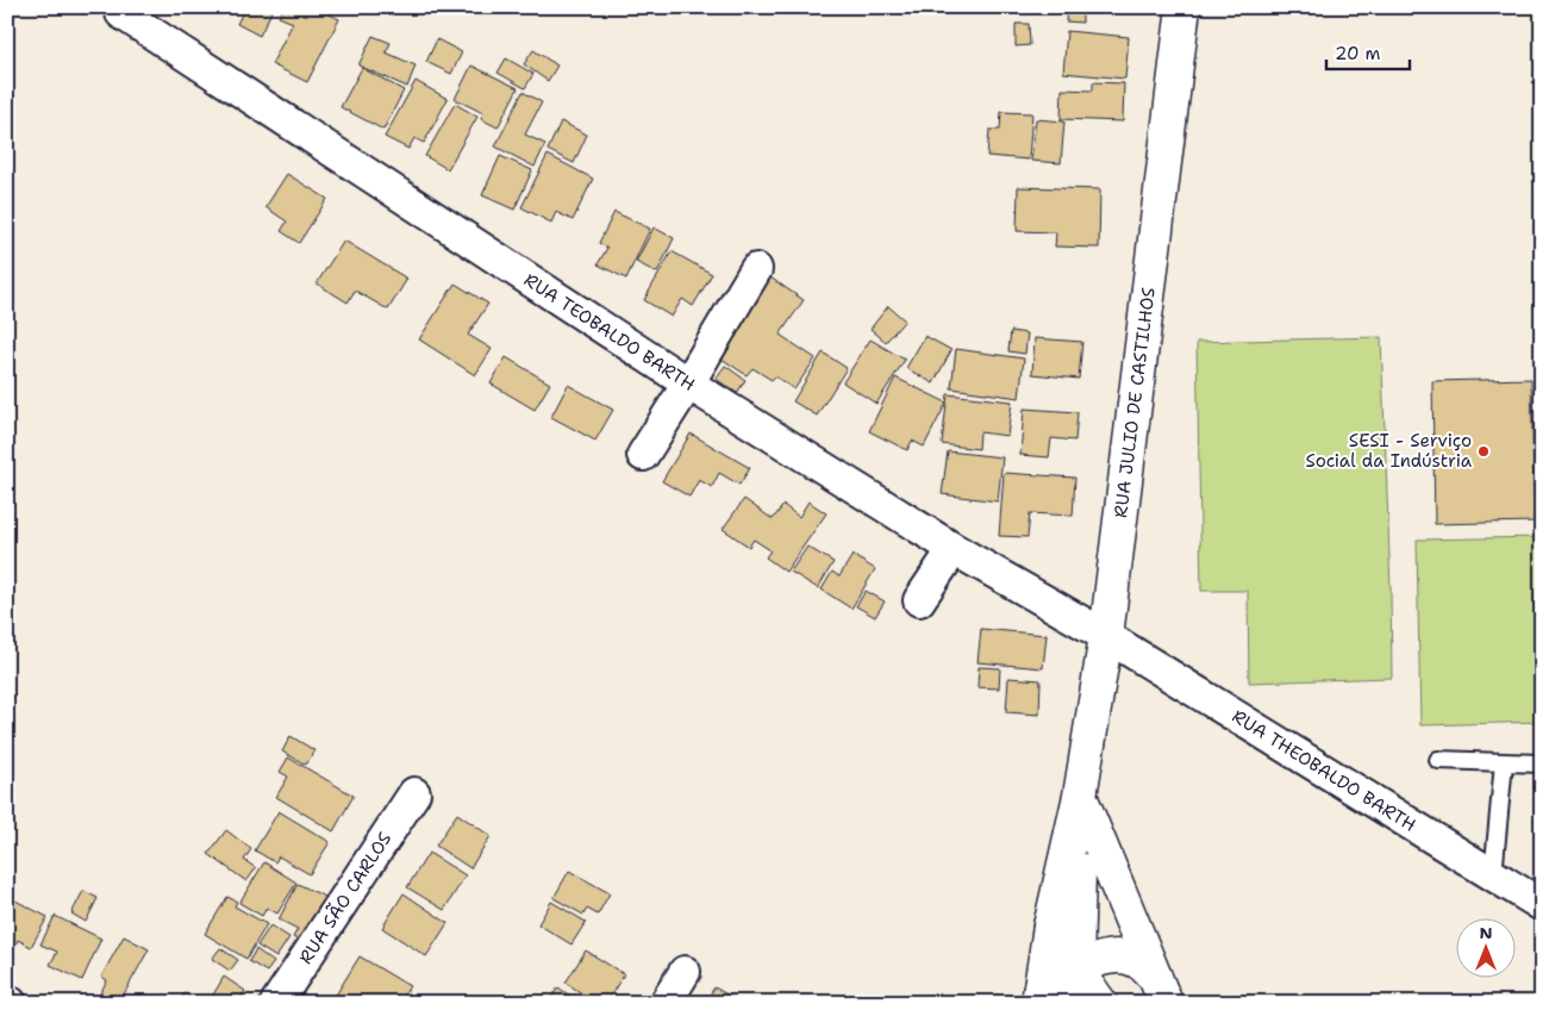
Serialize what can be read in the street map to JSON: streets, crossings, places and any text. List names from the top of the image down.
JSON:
{
  "streets": {
    "main road": ["RUA JULIO DE CASTILHOS"],
    "street": ["RUA TEOBALDO BARTH", "RUA THEOBALDO BARTH", "RUA SÃO CARLOS"]
  },
  "crossings": [
    ["RUA TEOBALDO BARTH", "RUA JULIO DE CASTILHOS"],
    ["RUA TEOBALDO BARTH", "RUA THEOBALDO BARTH"],
    ["RUA JULIO DE CASTILHOS", "RUA THEOBALDO BARTH"]
  ],
  "places": ["SESI - Serviço Social da Indústria"],
  "scale_bar": "20 m",
  "north": "top"
}
